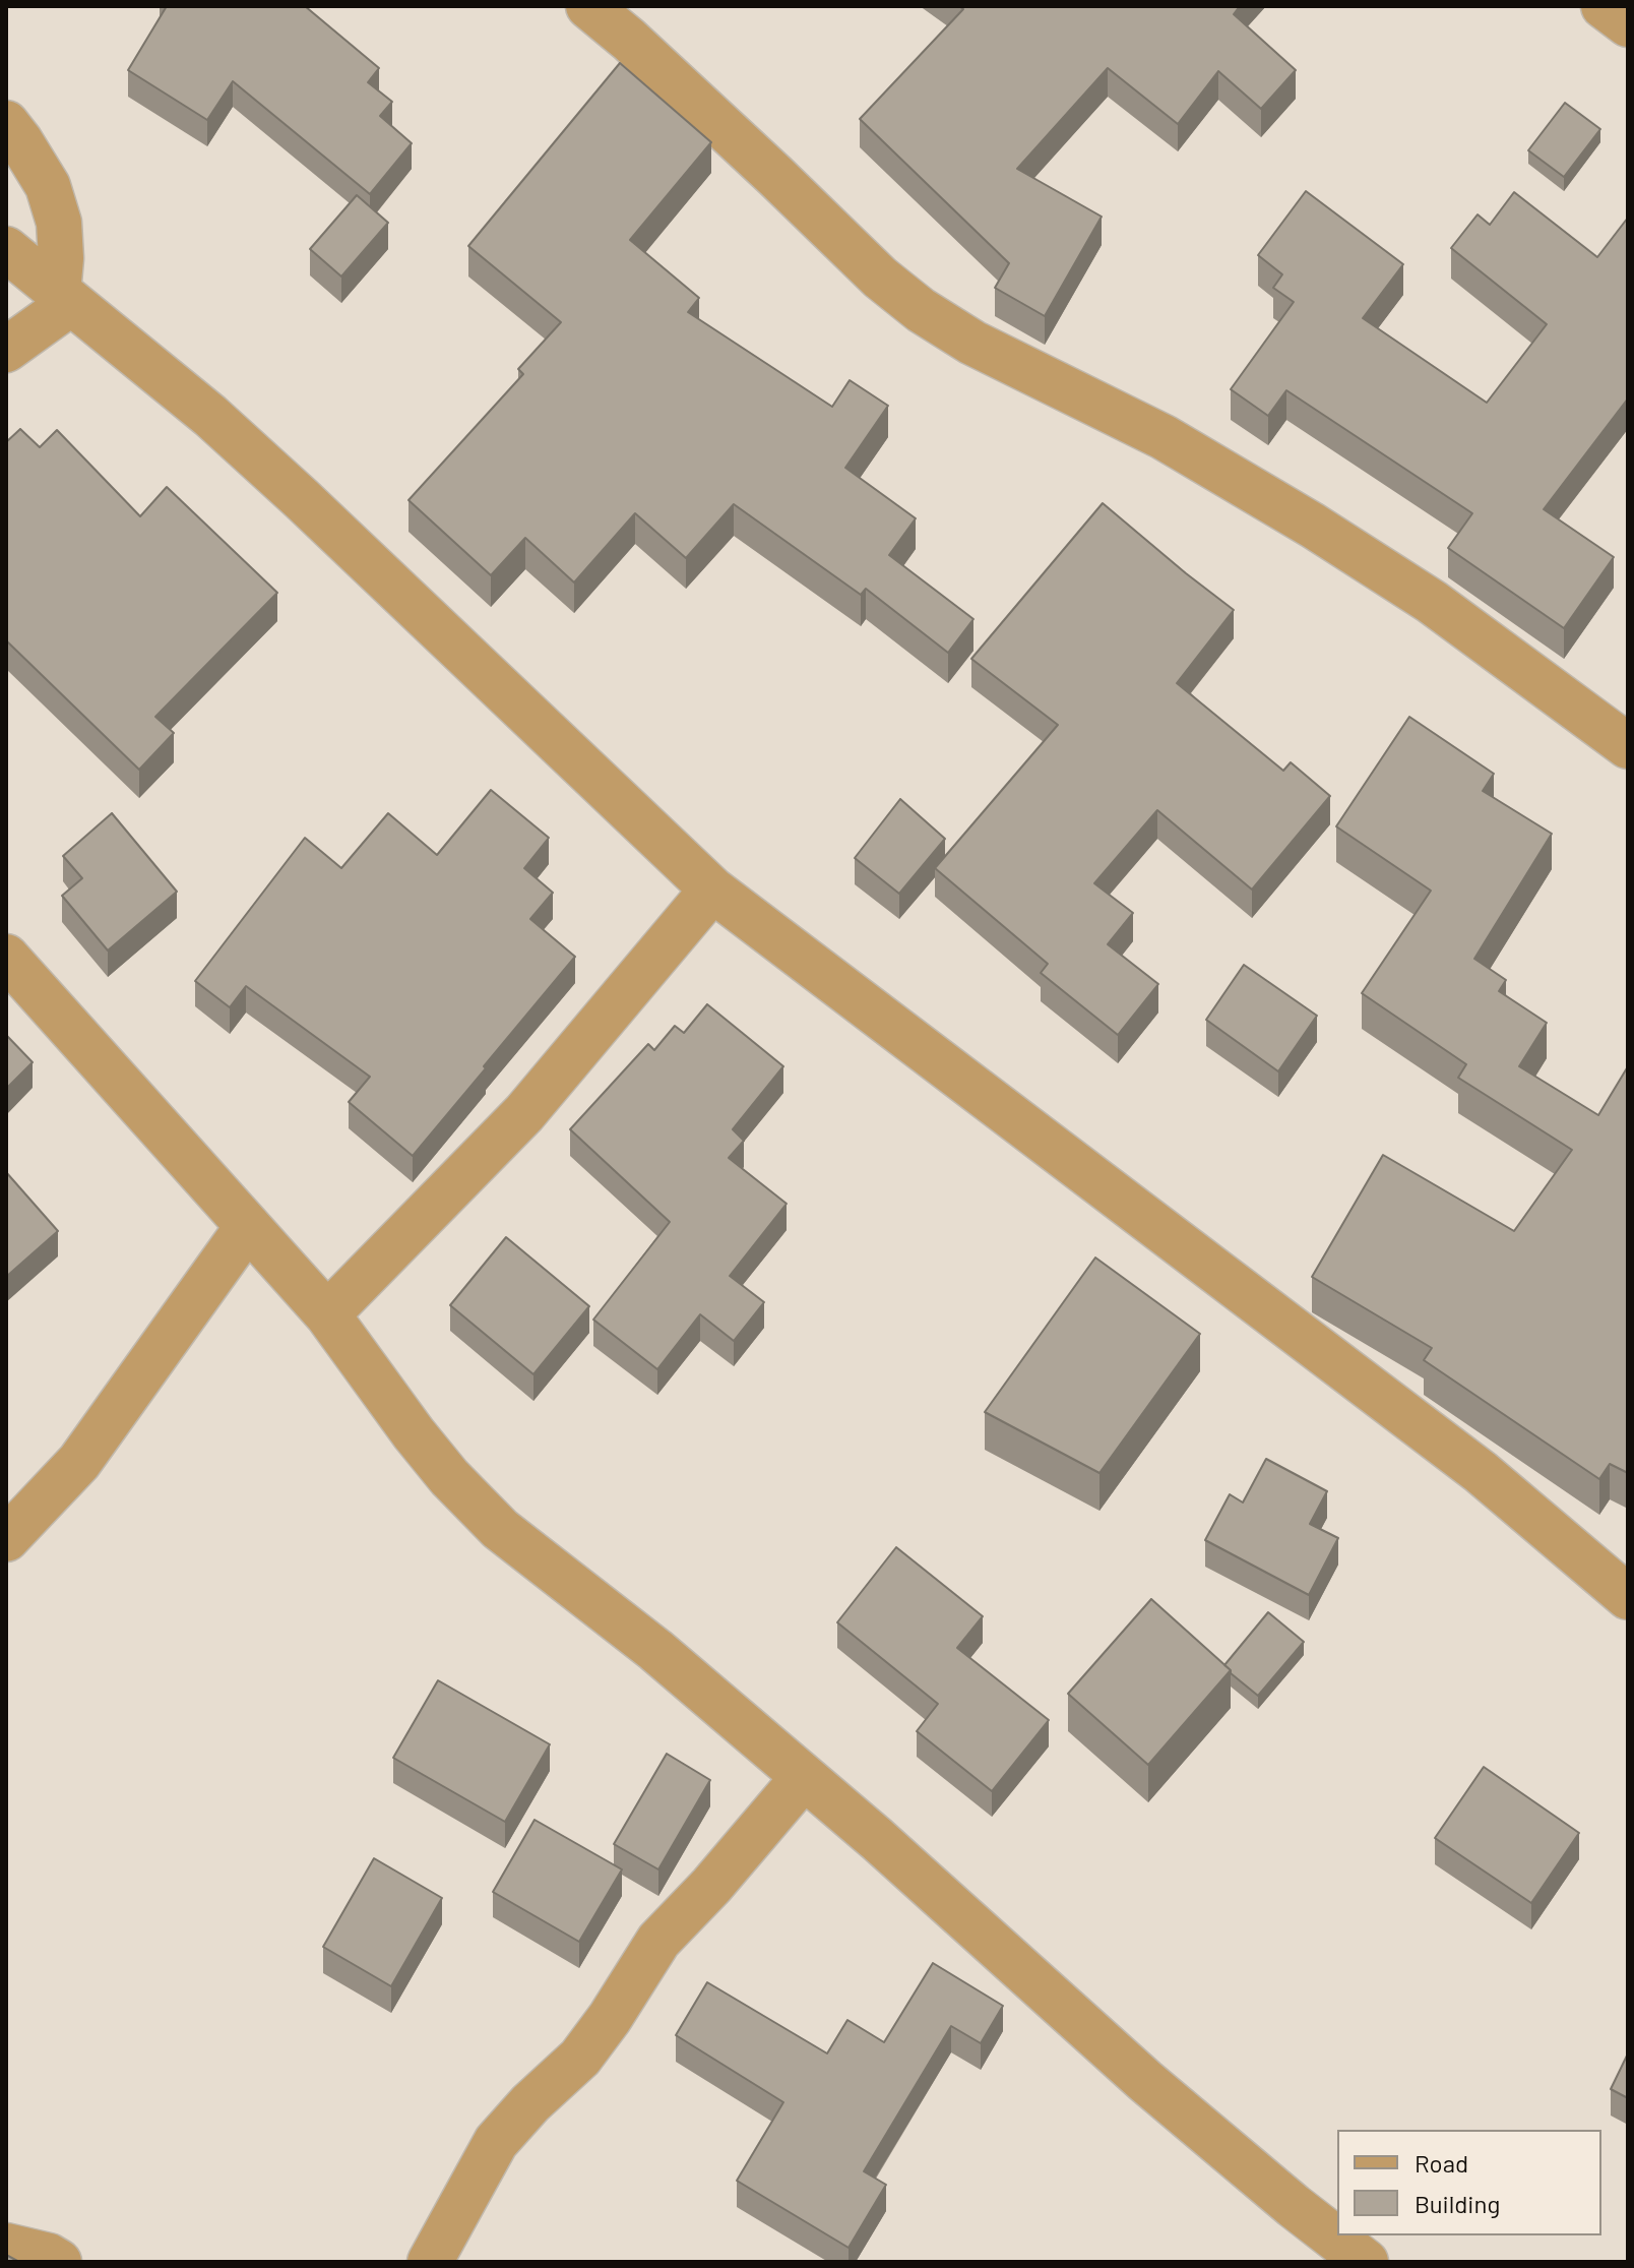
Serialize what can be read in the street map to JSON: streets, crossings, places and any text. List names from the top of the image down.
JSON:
{
  "legend": ["Road", "Building"]
}
